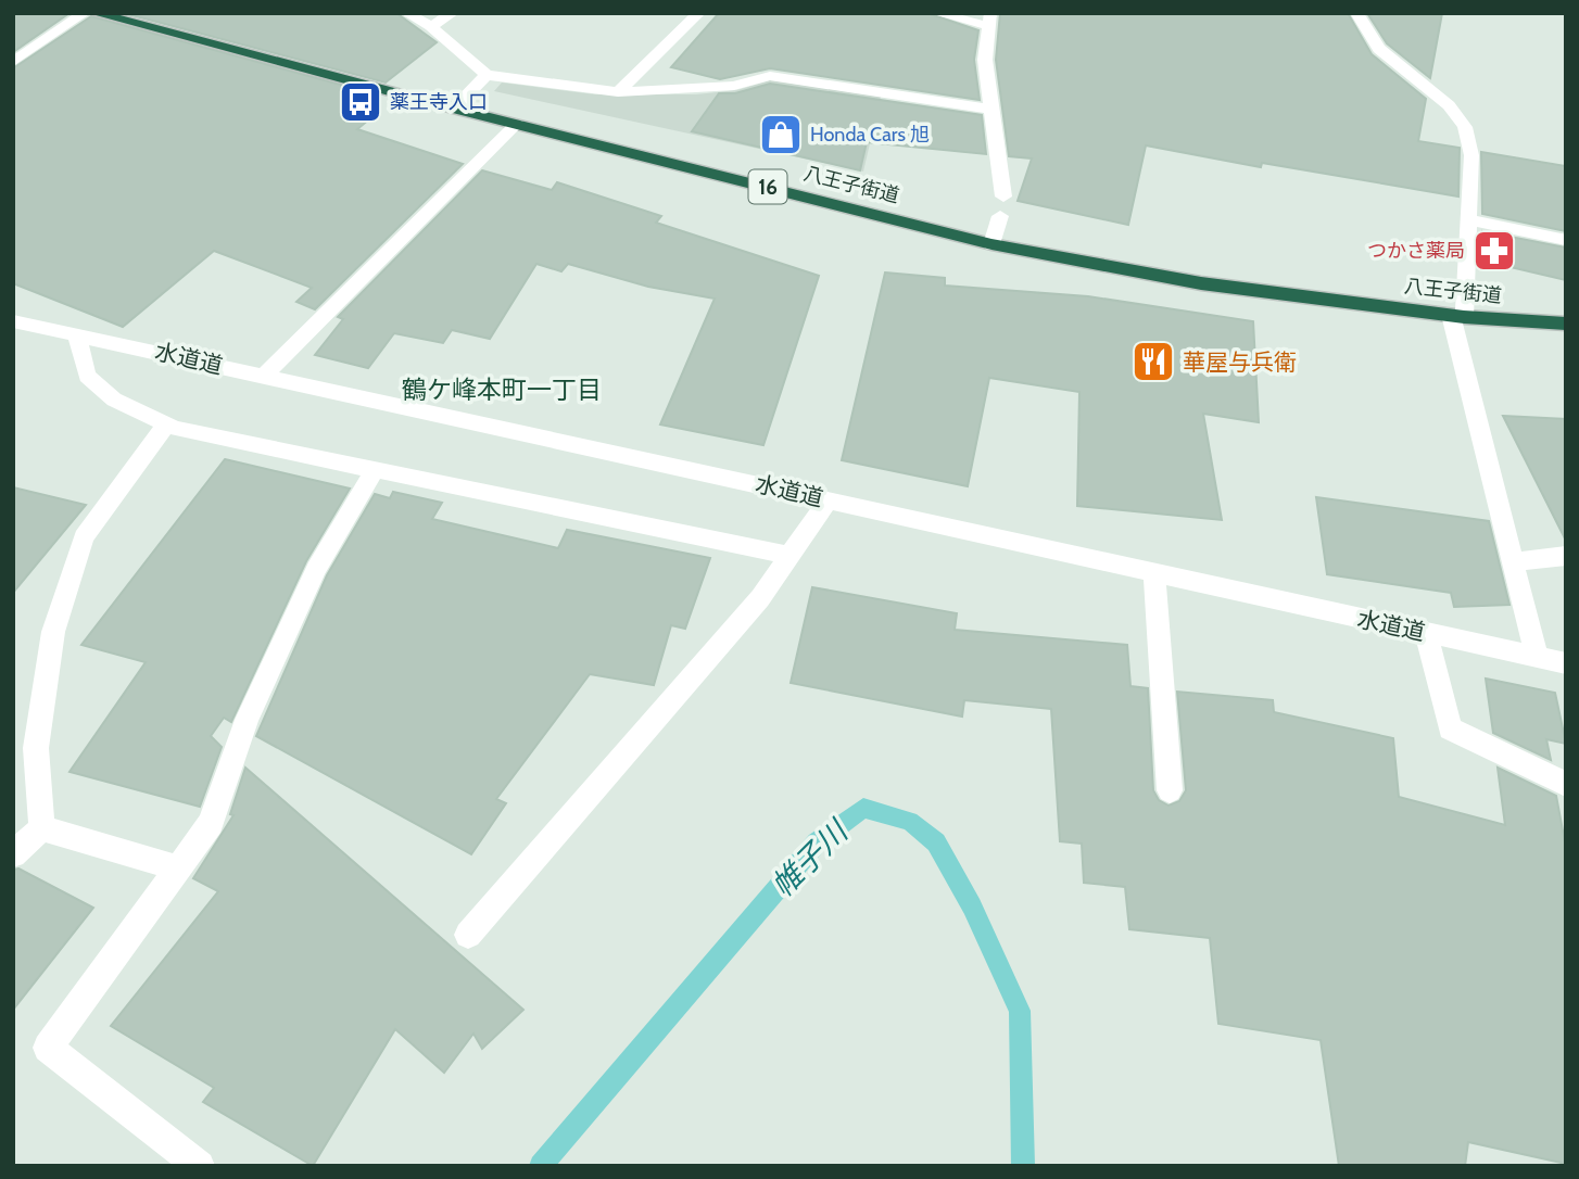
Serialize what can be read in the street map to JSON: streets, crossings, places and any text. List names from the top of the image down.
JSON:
{
  "streets": {
    "highway": ["八王子街道", "16"],
    "street": ["水道道"]
  },
  "districts": ["鶴ケ峰本町一丁目"],
  "water": ["帷子川"],
  "places": {
    "bus stop": ["薬王寺入口"],
    "shop": ["Honda Cars 旭"],
    "pharmacy": ["つかさ薬局"],
    "restaurant": ["華屋与兵衛"]
  }
}
